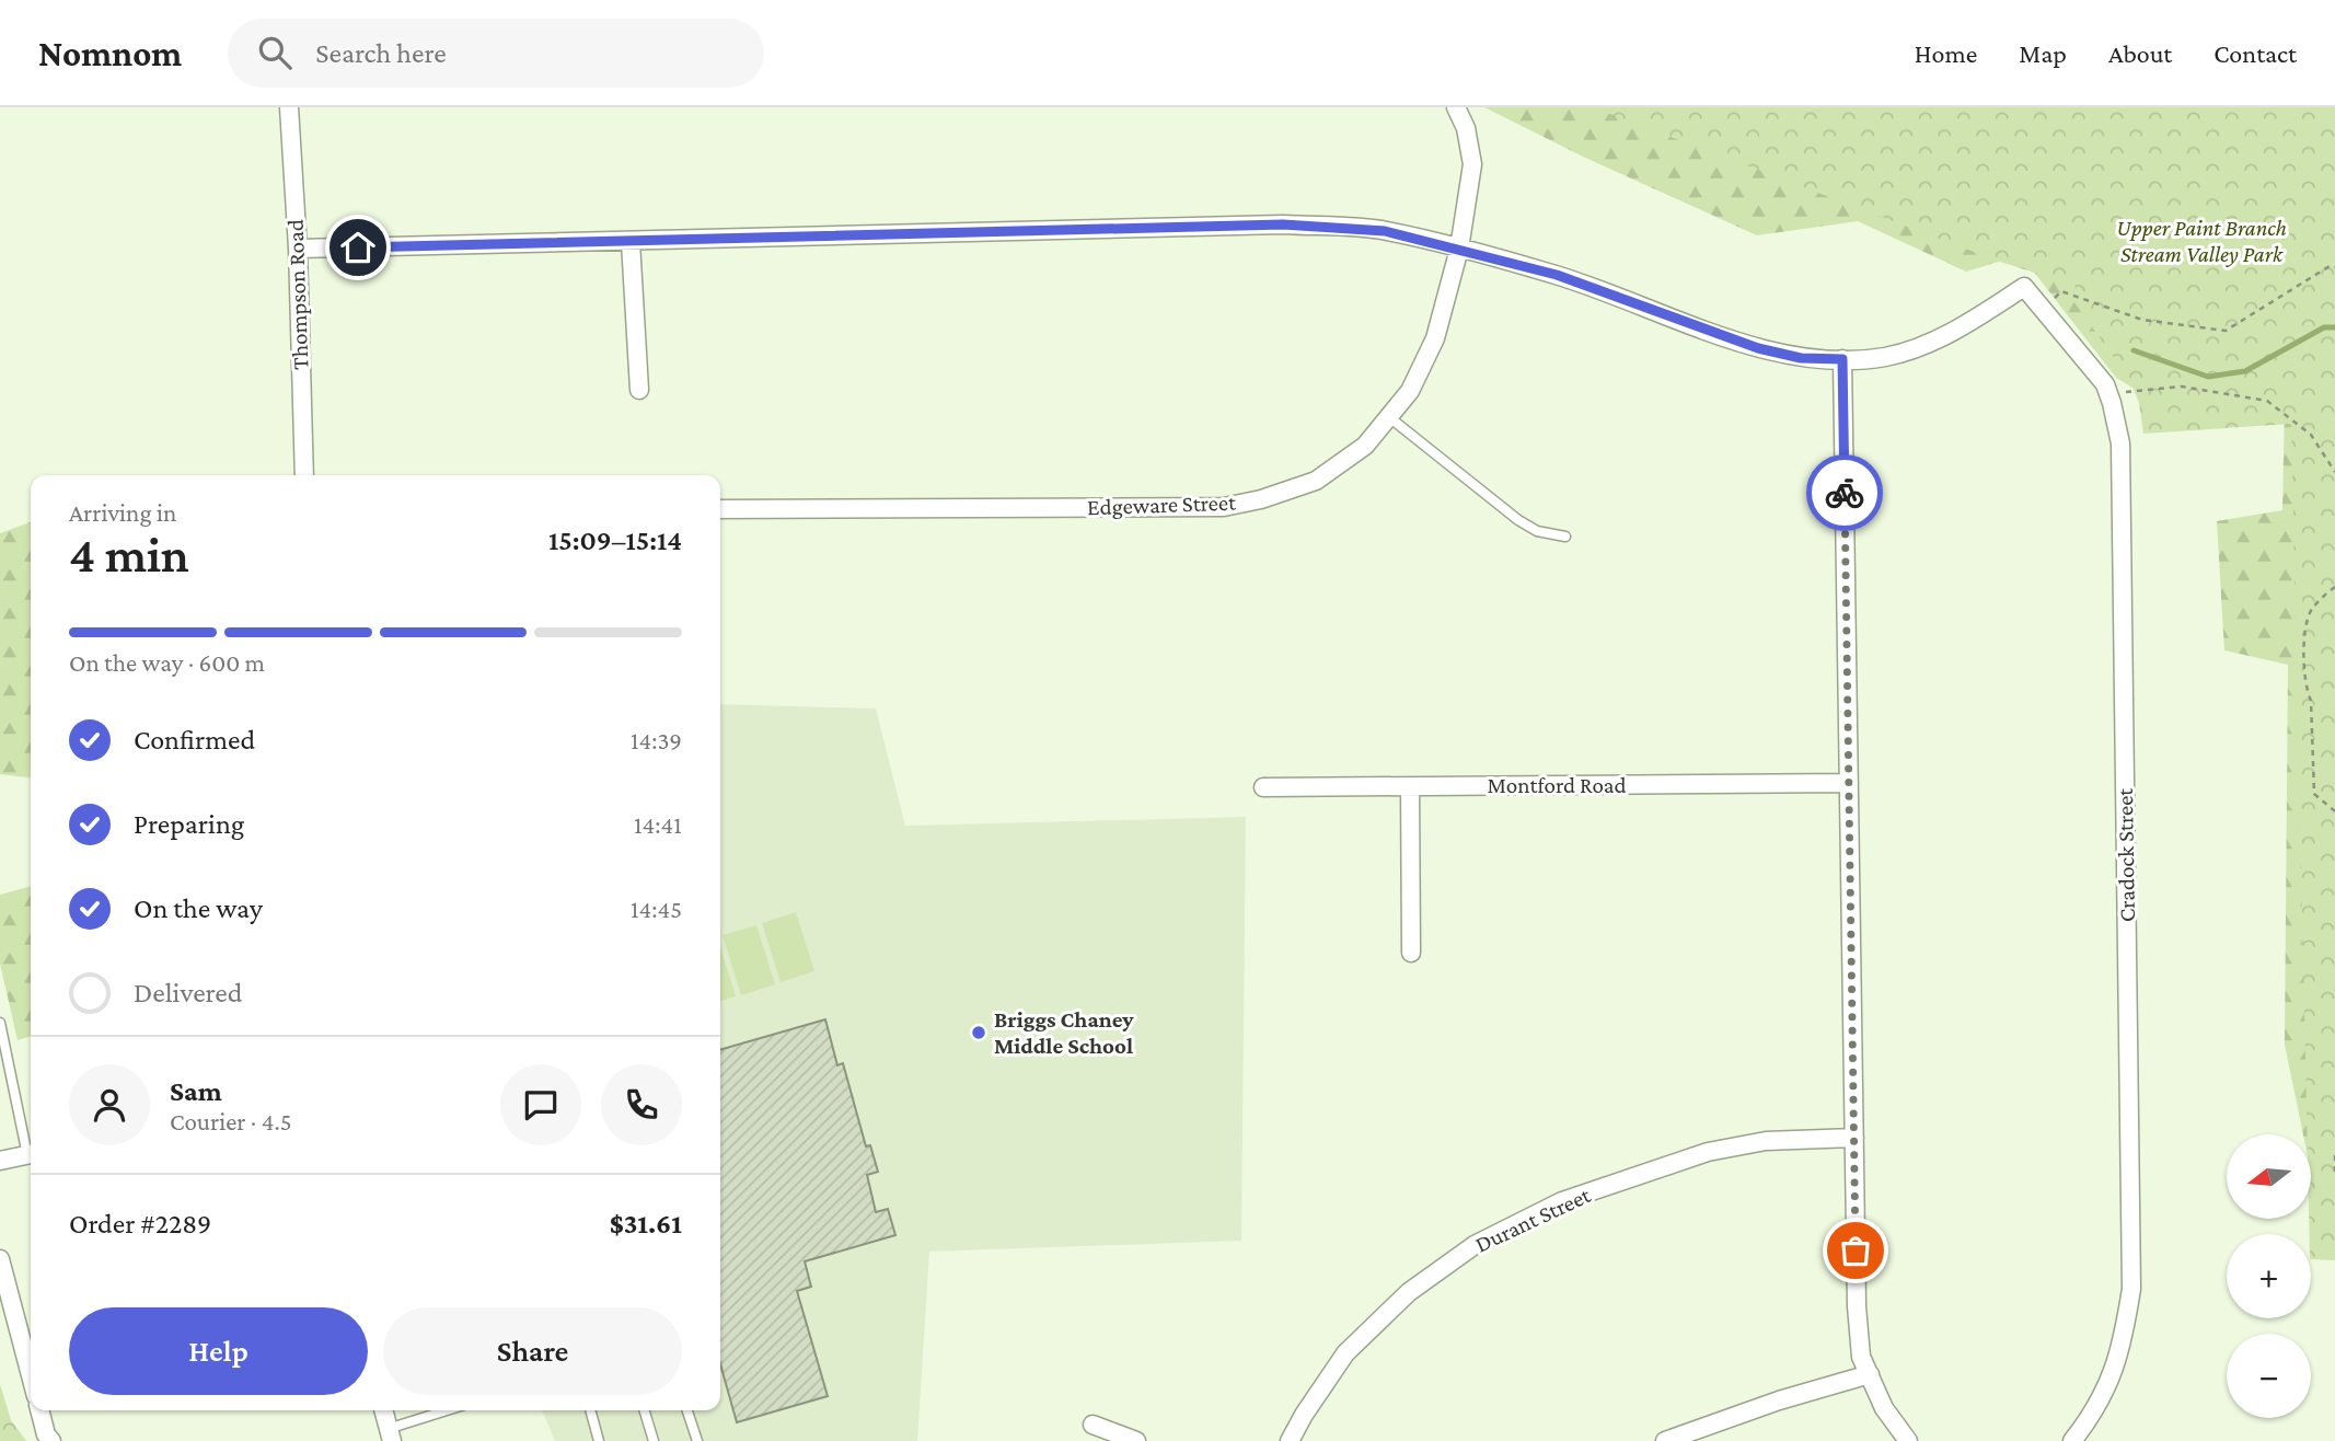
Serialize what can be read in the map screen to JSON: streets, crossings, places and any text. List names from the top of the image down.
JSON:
{
  "streets": {
    "street": [
      "Thompson Road",
      "Edgeware Street",
      "Montford Road",
      "Cradock Street",
      "Durant Street"
    ]
  },
  "parks": ["Upper Paint Branch Stream Valley Park"],
  "places": ["Briggs Chaney Middle School"],
  "north": "left",
  "page": {
    "header": "Nomnom",
    "search": "Search here",
    "nav": [
      "Home",
      "Map",
      "About",
      "Contact"
    ],
    "heading": ["4 min", "Arriving in", "15:09–15:14"],
    "panel": [
      "Sam",
      "Courier · 4.5",
      "Order #2289",
      "$31.61"
    ],
    "bar": "On the way · 600 m",
    "list": [
      ["Confirmed", "14:39"],
      ["Preparing", "14:41"],
      ["On the way", "14:45"],
      "Delivered"
    ],
    "map_buttons": ["+", "−"],
    "buttons": ["Help", "Share"]
  }
}
